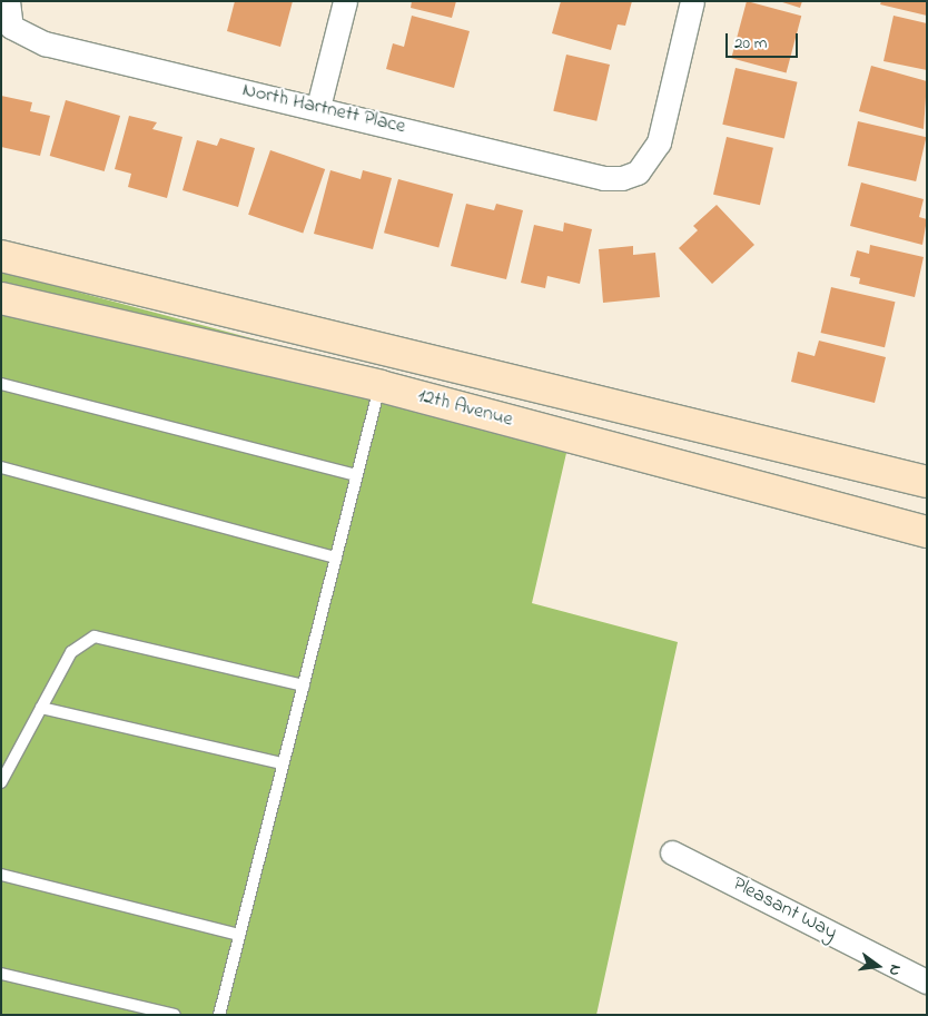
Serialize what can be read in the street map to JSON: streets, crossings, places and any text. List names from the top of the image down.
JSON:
{
  "streets": {
    "main road": ["12th Avenue"],
    "street": ["North Hartnett Place", "Pleasant Way"]
  },
  "scale_bar": "20 m",
  "north": "right"
}
